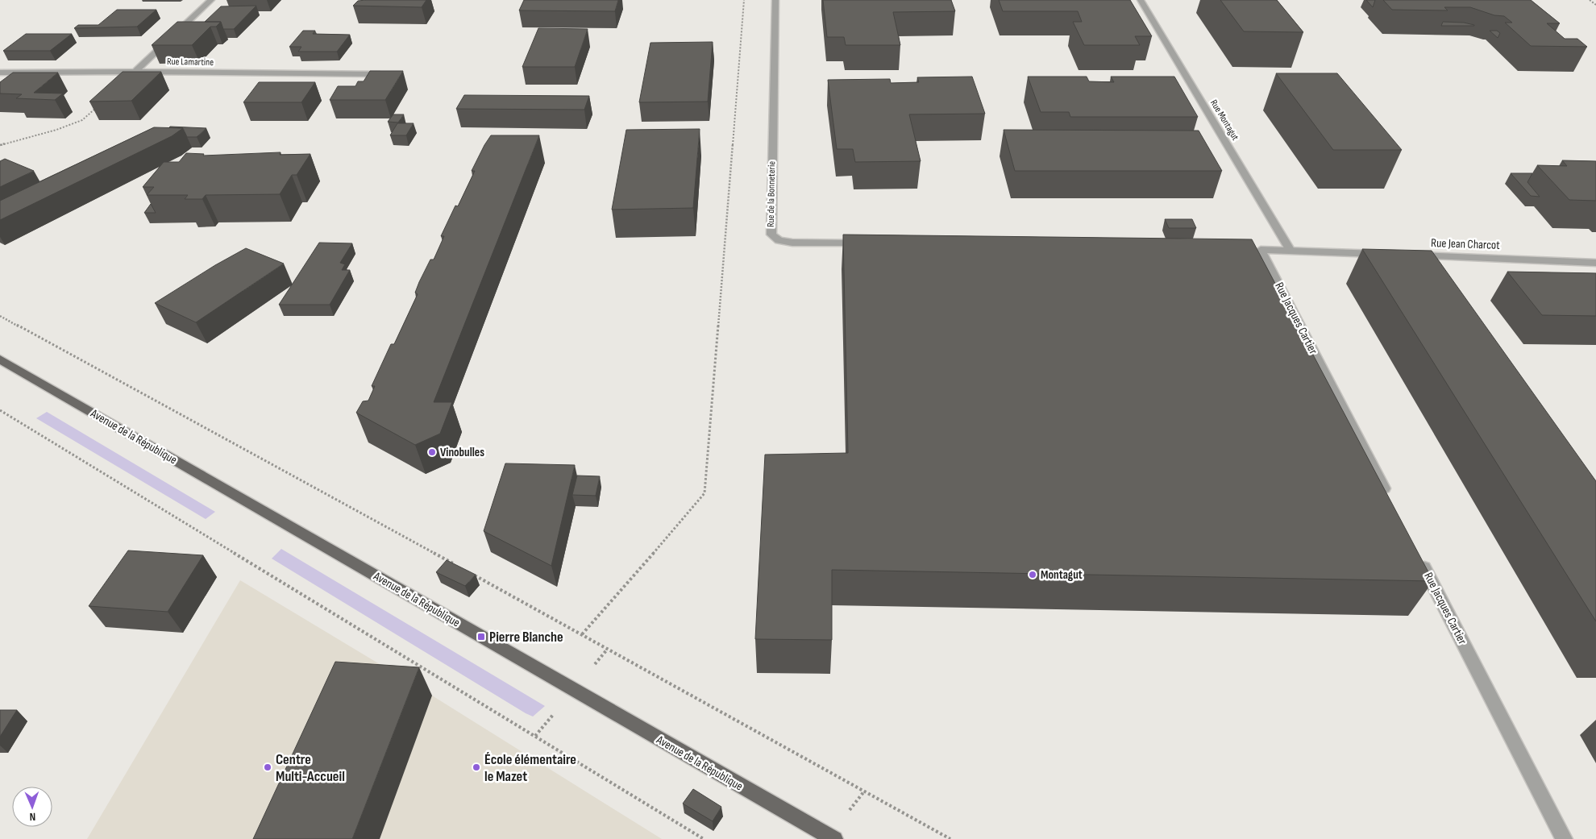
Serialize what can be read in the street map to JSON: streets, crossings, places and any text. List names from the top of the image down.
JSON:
{
  "streets": {
    "main road": ["Avenue de la République"],
    "street": [
      "Rue Lamartine",
      "Rue Montagut",
      "Rue de la Bonneterie",
      "Rue Jean Charcot",
      "Rue Jacques Cartier"
    ]
  },
  "crossings": [
    ["Rue Montagut", "Rue Jacques Cartier"]
  ],
  "places": {
    "other": [
      "Vinobulles",
      "Montagut",
      "Centre Multi-Accueil",
      "École élémentaire le Mazet"
    ],
    "transit": ["Pierre Blanche"]
  },
  "north": "bottom"
}
